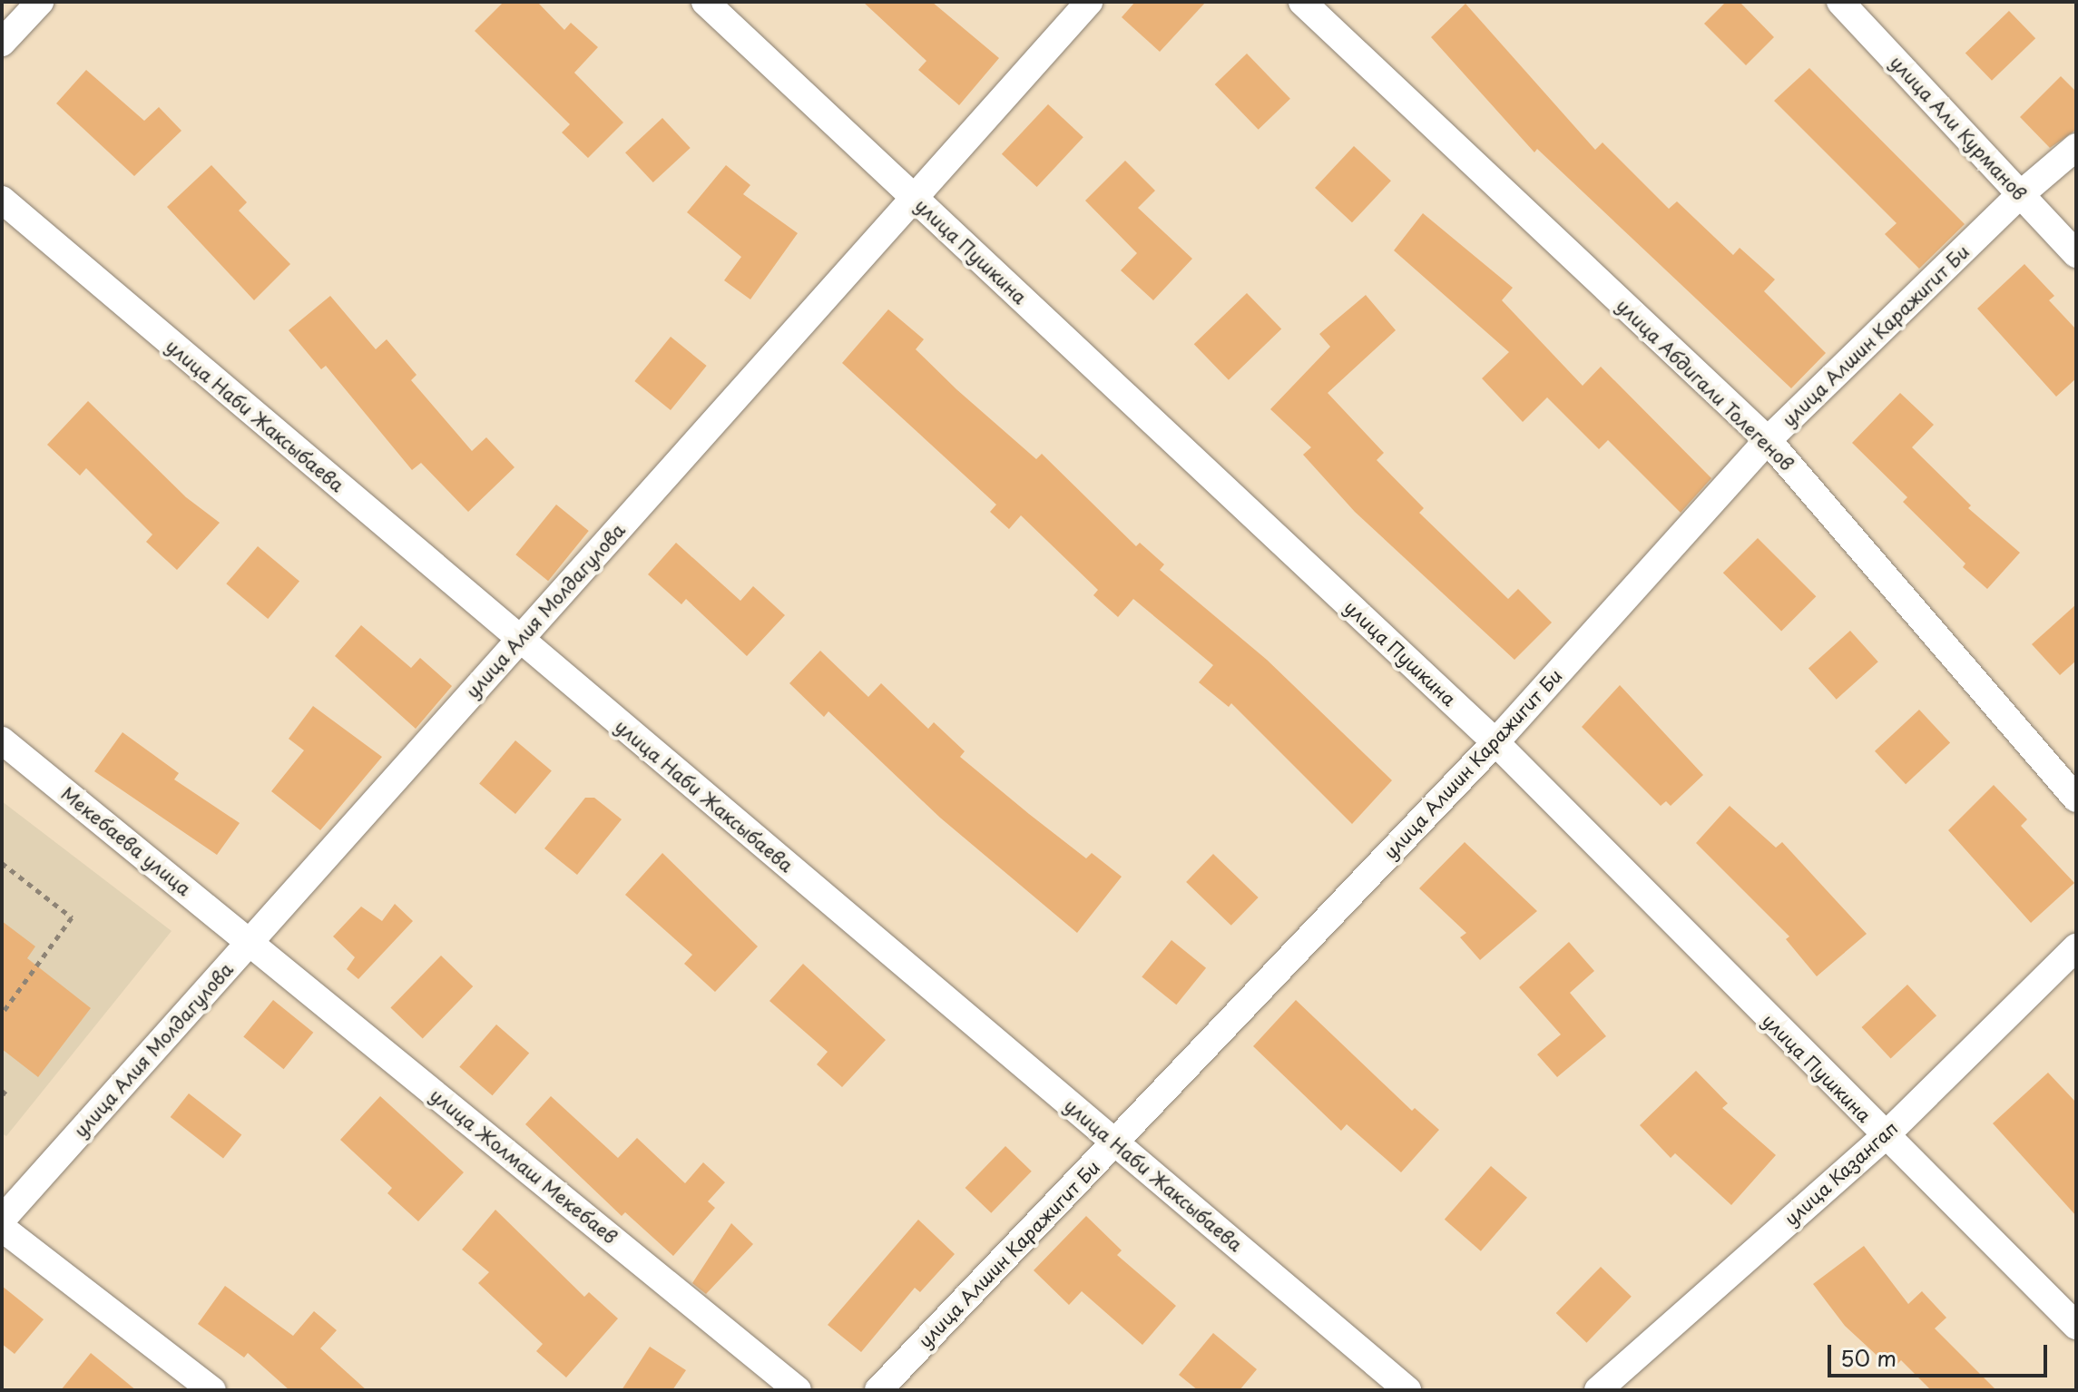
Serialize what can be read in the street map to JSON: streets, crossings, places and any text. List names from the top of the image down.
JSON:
{
  "streets": {
    "street": [
      "улица Али Курманов",
      "улица Пушкина",
      "улица Алшин Каражигит Би",
      "улица Абдигали Толегенов",
      "улица Наби Жаксыбаева",
      "улица Алия Молдагулова",
      "Мекебаева улица",
      "улица Жолмаш Мекебаев",
      "улица Казангап"
    ]
  },
  "crossings": [
    ["улица Али Курманов", "улица Алшин Каражигит Би"],
    ["улица Пушкина", "улица Алшин Каражигит Би"],
    ["улица Пушкина", "улица Алия Молдагулова"],
    ["улица Пушкина", "улица Казангап"],
    ["улица Алшин Каражигит Би", "улица Абдигали Толегенов"],
    ["улица Алшин Каражигит Би", "улица Наби Жаксыбаева"],
    ["улица Наби Жаксыбаева", "улица Алия Молдагулова"],
    ["улица Алия Молдагулова", "Мекебаева улица"],
    ["улица Алия Молдагулова", "улица Жолмаш Мекебаев"],
    ["Мекебаева улица", "улица Жолмаш Мекебаев"]
  ],
  "scale_bar": "50 m"
}
